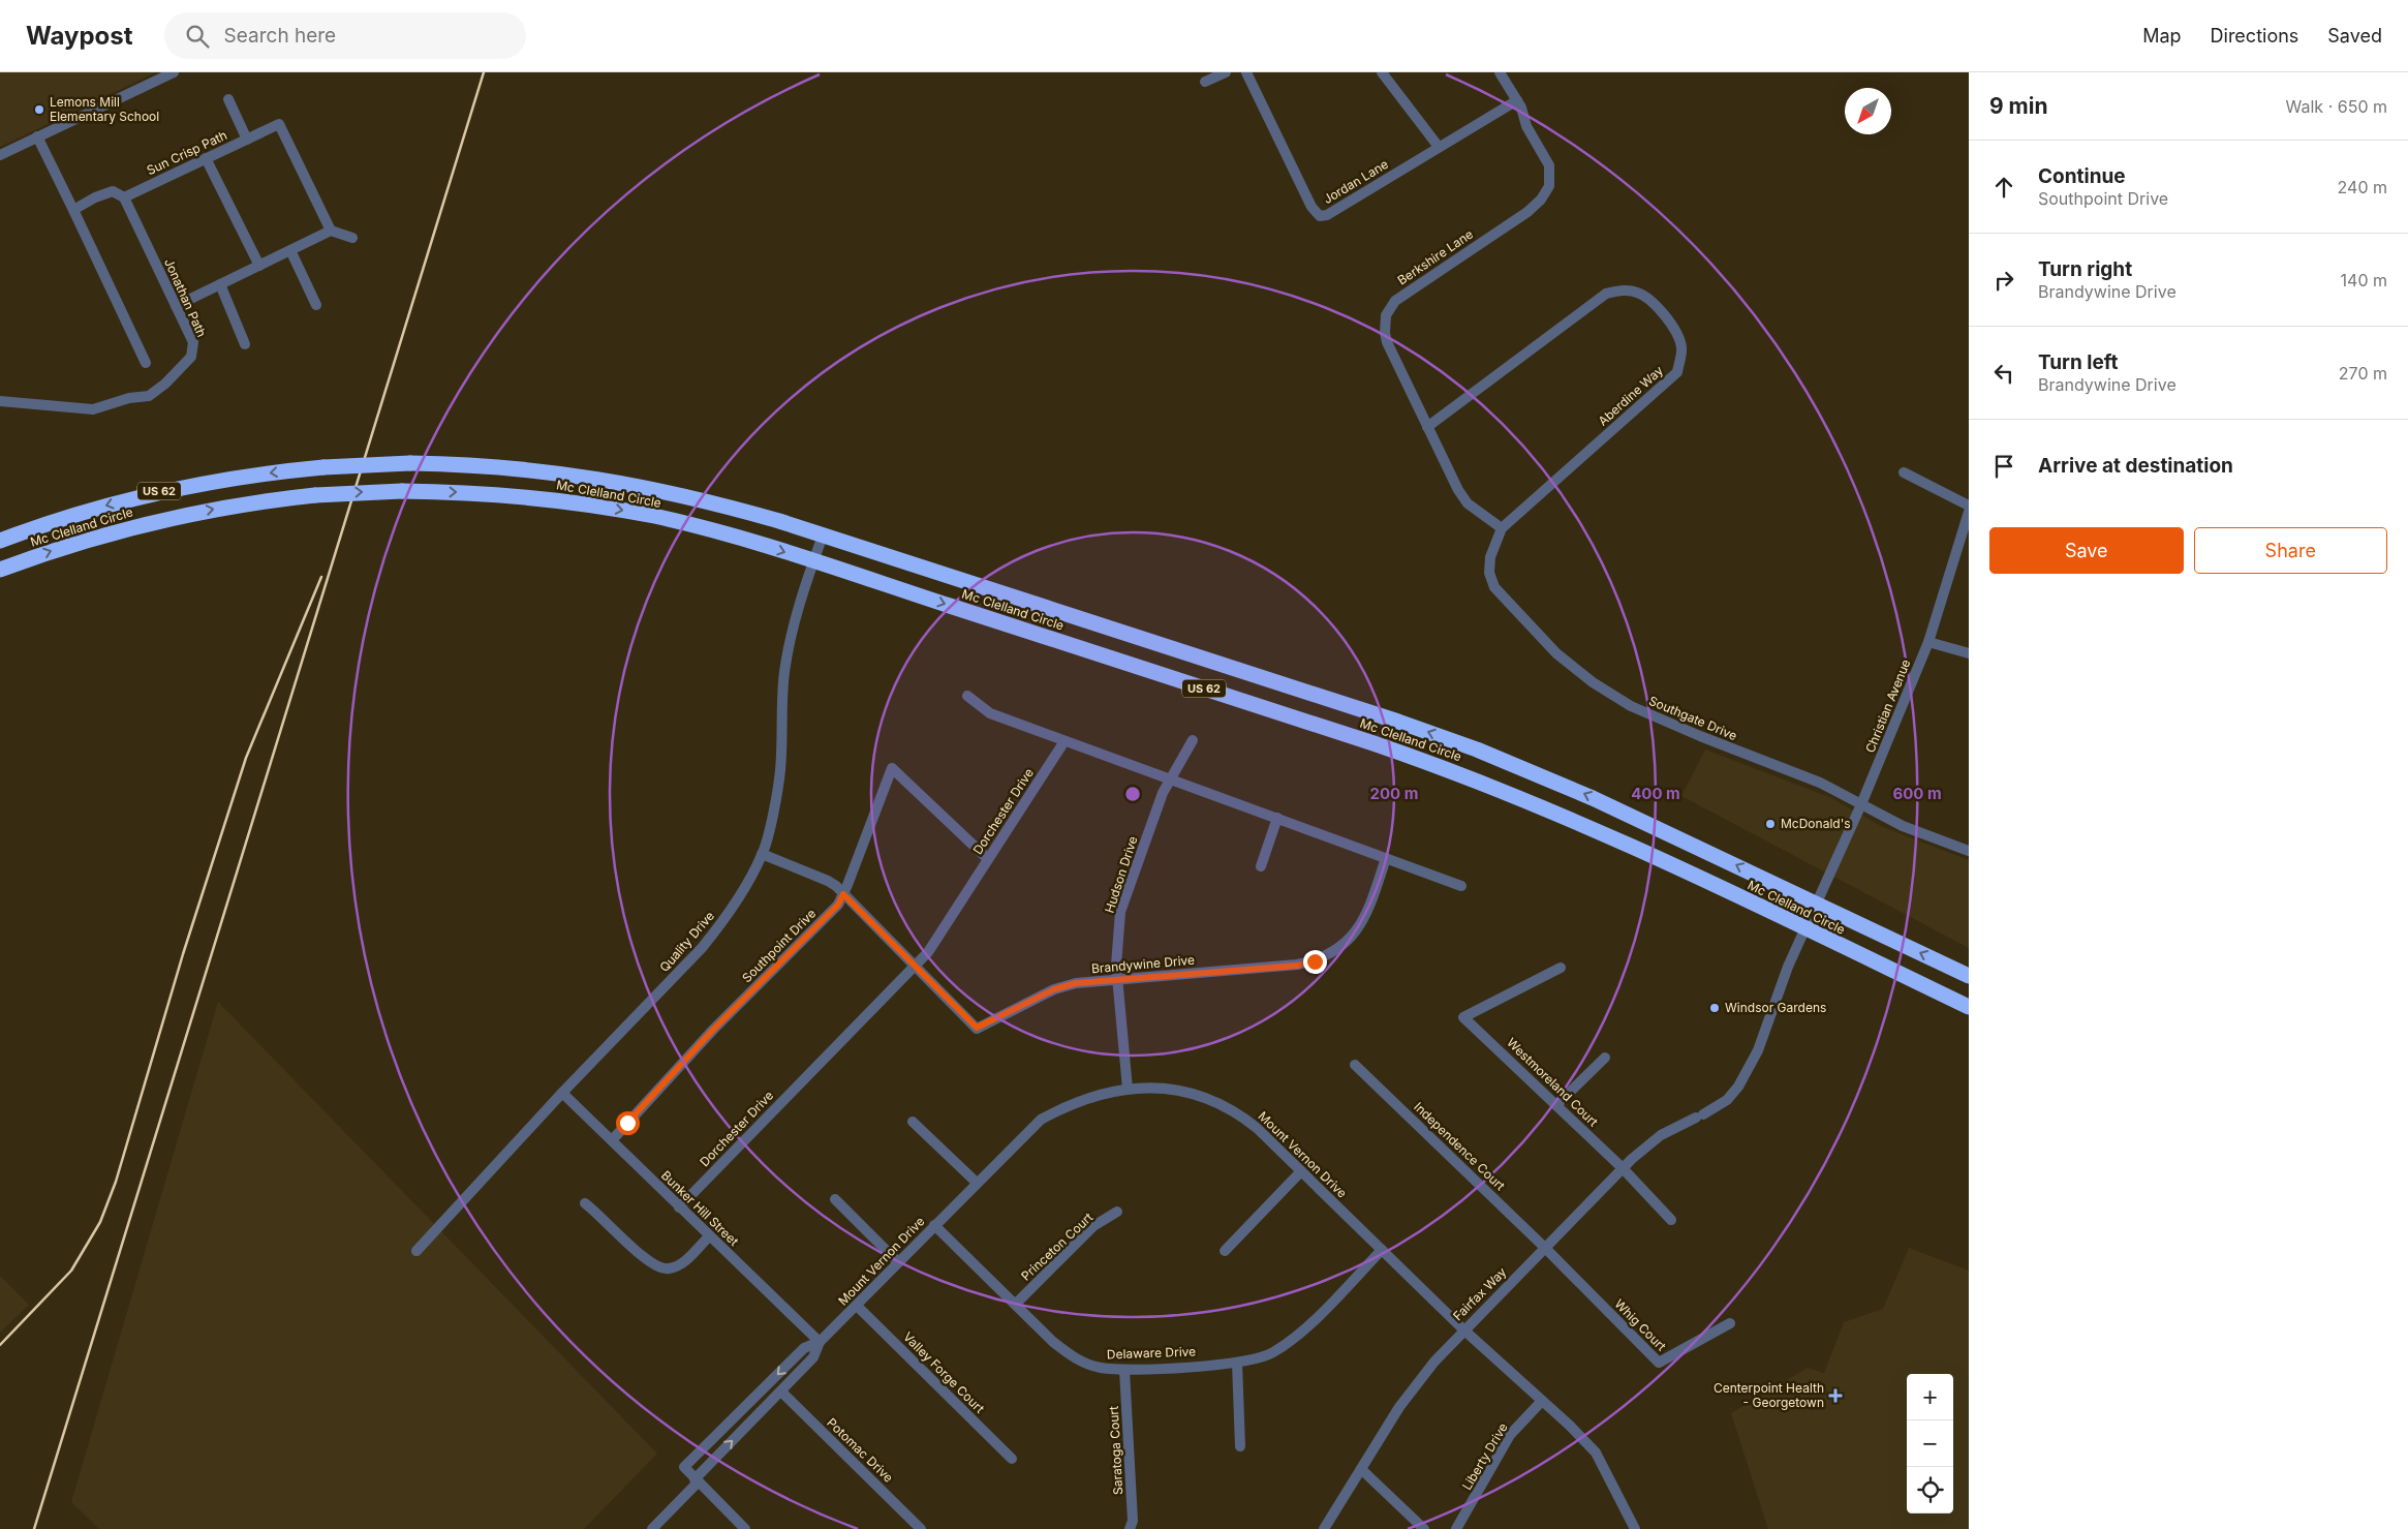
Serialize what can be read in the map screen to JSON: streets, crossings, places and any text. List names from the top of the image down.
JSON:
{
  "streets": {
    "highway": ["US 62", "Mc Clelland Circle"],
    "street": [
      "Sun Crisp Path",
      "Jordan Lane",
      "Berkshire Lane",
      "Jonathan Path",
      "Aberdine Way",
      "Christian Avenue",
      "Southgate Drive",
      "Dorchester Drive",
      "Hudson Drive",
      "Quality Drive",
      "Southpoint Drive",
      "Brandywine Drive",
      "Westmoreland Court",
      "Independence Court",
      "Mount Vernon Drive",
      "Bunker Hill Street",
      "Princeton Court",
      "Fairfax Way",
      "Whig Court",
      "Delaware Drive",
      "Valley Forge Court",
      "Potomac Drive",
      "Saratoga Court",
      "Liberty Drive"
    ]
  },
  "crossings": [
    ["Sun Crisp Path", "Jonathan Path"],
    ["Jordan Lane", "Berkshire Lane"],
    ["Berkshire Lane", "Aberdine Way"],
    ["Berkshire Lane", "Southgate Drive"],
    ["Aberdine Way", "Southgate Drive"],
    ["Mc Clelland Circle", "Christian Avenue"],
    ["Mc Clelland Circle", "Quality Drive"],
    ["Christian Avenue", "Southgate Drive"],
    ["Christian Avenue", "Fairfax Way"],
    ["Dorchester Drive", "Southpoint Drive"],
    ["Dorchester Drive", "Brandywine Drive"],
    ["Dorchester Drive", "Bunker Hill Street"],
    ["Hudson Drive", "Brandywine Drive"],
    ["Hudson Drive", "Mount Vernon Drive"],
    ["Quality Drive", "Brandywine Drive"],
    ["Quality Drive", "Bunker Hill Street"],
    ["Southpoint Drive", "Brandywine Drive"],
    ["Southpoint Drive", "Bunker Hill Street"],
    ["Westmoreland Court", "Fairfax Way"],
    ["Independence Court", "Fairfax Way"],
    ["Independence Court", "Whig Court"],
    ["Mount Vernon Drive", "Bunker Hill Street"],
    ["Mount Vernon Drive", "Fairfax Way"],
    ["Mount Vernon Drive", "Delaware Drive"],
    ["Mount Vernon Drive", "Valley Forge Court"],
    ["Mount Vernon Drive", "Potomac Drive"],
    ["Mount Vernon Drive", "Liberty Drive"],
    ["Princeton Court", "Delaware Drive"],
    ["Fairfax Way", "Whig Court"],
    ["Delaware Drive", "Saratoga Court"]
  ],
  "places": {
    "other": ["Lemons Mill Elementary School", "McDonald's", "Windsor Gardens"],
    "health": ["Centerpoint Health - Georgetown"]
  },
  "north": "bottom left",
  "page": {
    "header": "Waypost",
    "search": "Search here",
    "nav": ["Map", "Directions", "Saved"],
    "heading": ["9 min", "Walk · 650 m"],
    "list": [
      ["Continue", "Southpoint Drive", "240 m"],
      ["Turn right", "Brandywine Drive", "140 m"],
      ["Turn left", "Brandywine Drive", "270 m"],
      "Arrive at destination"
    ],
    "buttons": ["Save", "Share"],
    "map_buttons": ["+", "−"]
  },
  "rings": ["200 m", "400 m", "600 m"]
}
